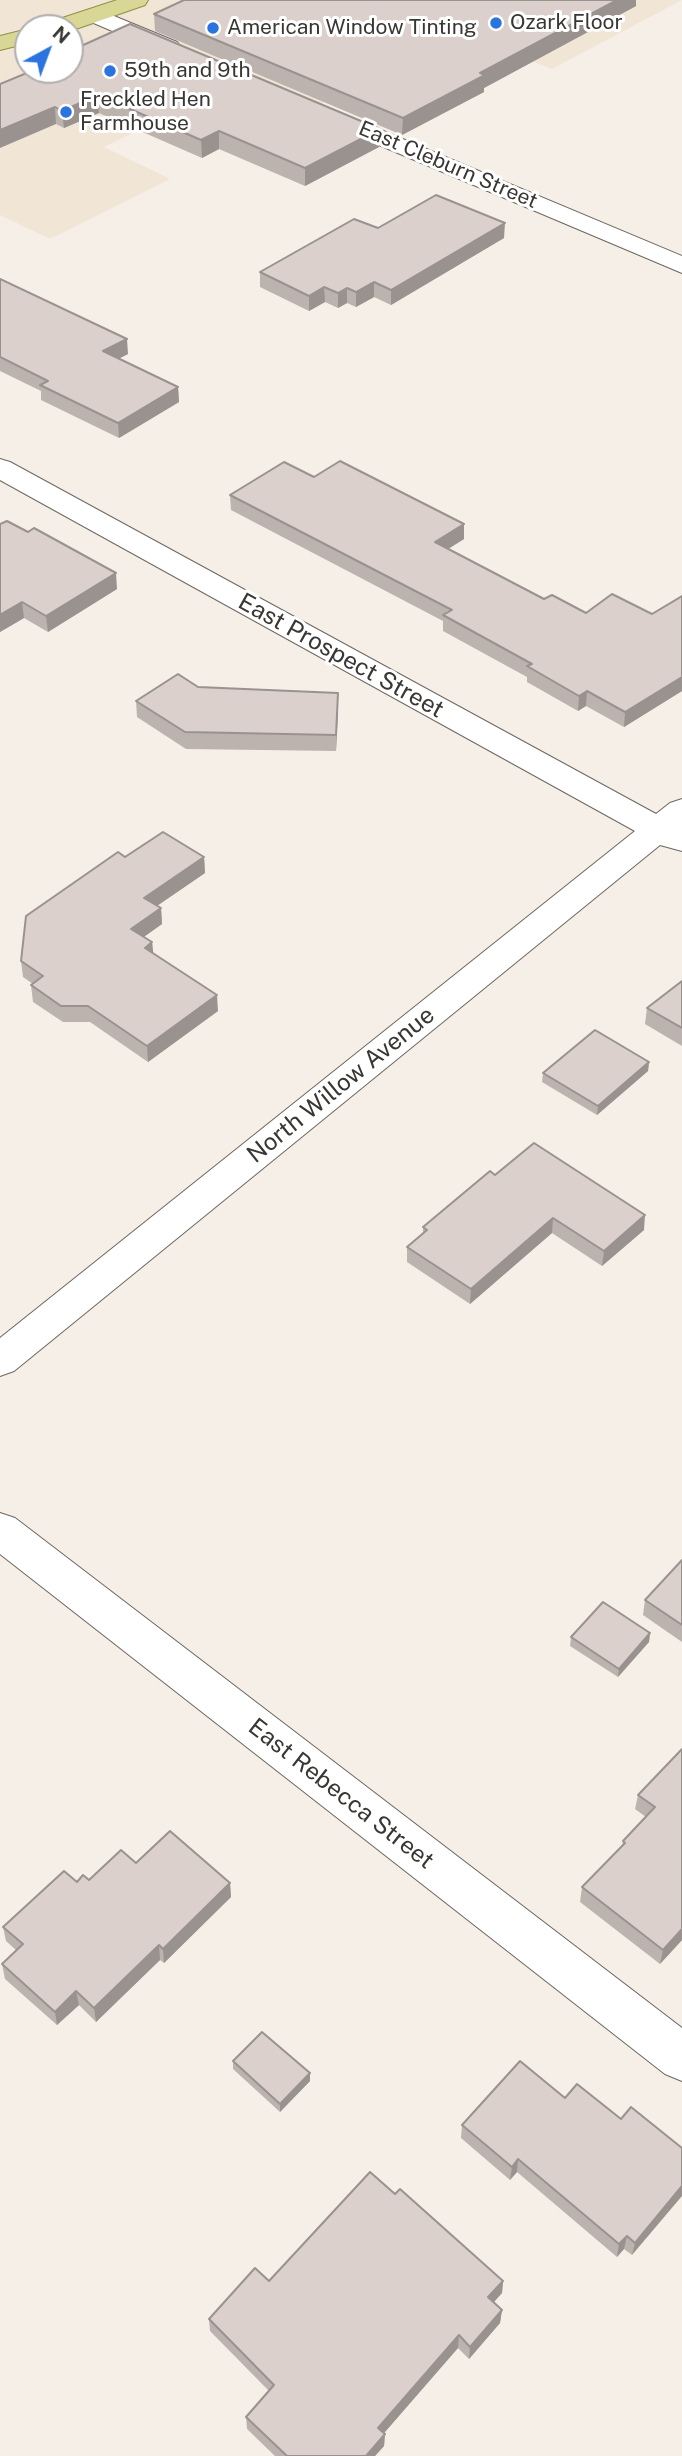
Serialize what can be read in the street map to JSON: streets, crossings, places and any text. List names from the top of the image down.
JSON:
{
  "streets": {
    "street": [
      "East Cleburn Street",
      "East Prospect Street",
      "North Willow Avenue",
      "East Rebecca Street"
    ]
  },
  "crossings": [
    ["East Prospect Street", "North Willow Avenue"]
  ],
  "places": [
    "Ozark Floor",
    "American Window Tinting",
    "59th and 9th",
    "Freckled Hen Farmhouse"
  ],
  "north": "top right"
}
